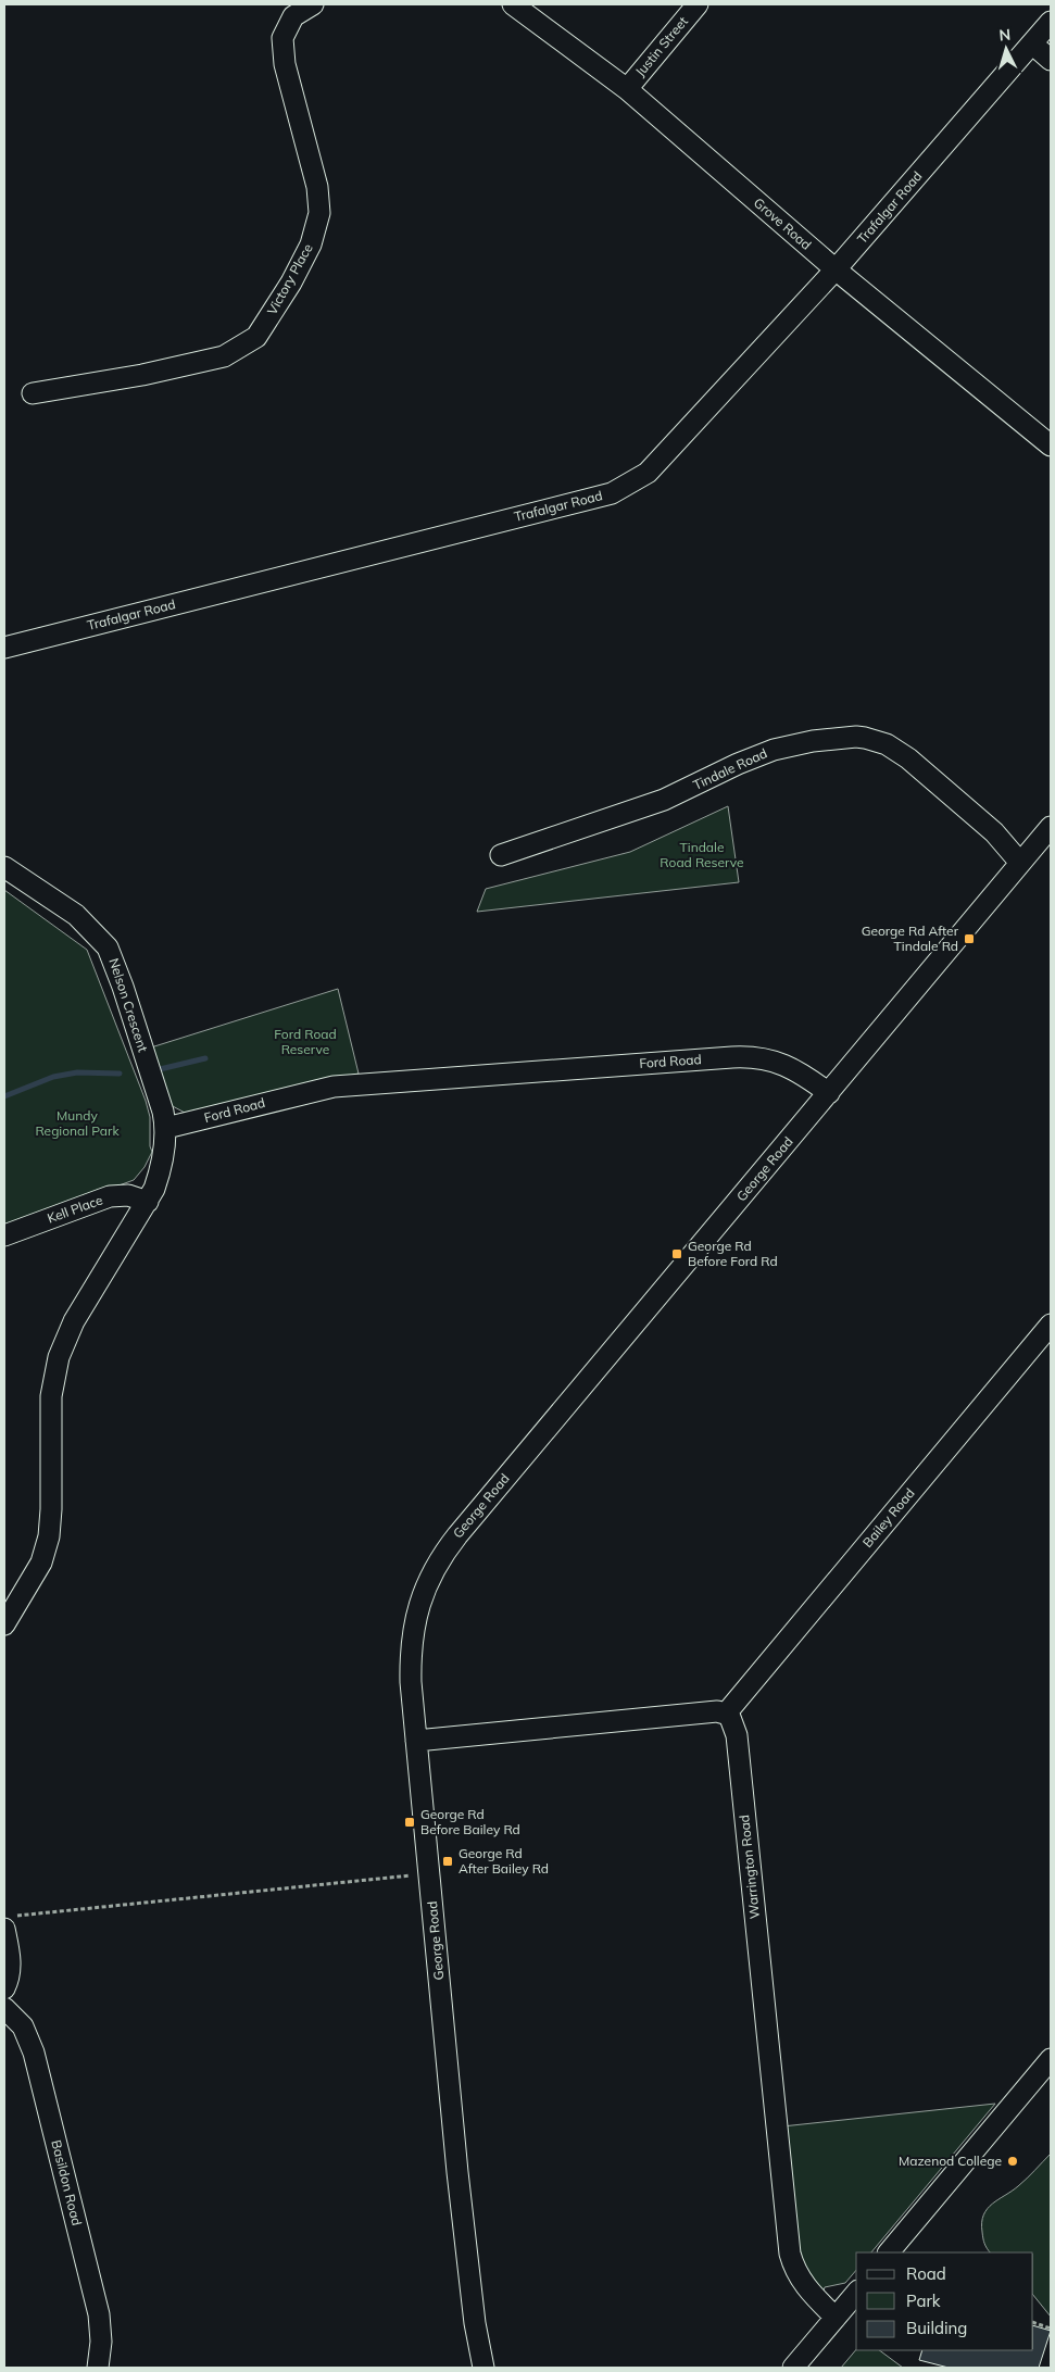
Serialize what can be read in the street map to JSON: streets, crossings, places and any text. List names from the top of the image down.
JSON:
{
  "streets": {
    "street": [
      "Justin Street",
      "Trafalgar Road",
      "Grove Road",
      "Victory Place",
      "Tindale Road",
      "Nelson Crescent",
      "Ford Road",
      "George Road",
      "Kell Place",
      "Bailey Road",
      "Warrington Road",
      "Basildon Road"
    ]
  },
  "crossings": [
    ["Justin Street", "Grove Road"],
    ["Trafalgar Road", "Grove Road"],
    ["Tindale Road", "George Road"],
    ["Nelson Crescent", "Ford Road"],
    ["Ford Road", "George Road"],
    ["Bailey Road", "Warrington Road"]
  ],
  "parks": ["Tindale Road Reserve", "Ford Road Reserve", "Mundy Regional Park"],
  "places": {
    "transit": [
      "George Rd After Tindale Rd",
      "George Rd Before Ford Rd",
      "George Rd Before Bailey Rd",
      "George Rd After Bailey Rd"
    ],
    "other": ["Mazenod College"]
  },
  "legend": ["Road", "Park", "Building"],
  "north": "top"
}
